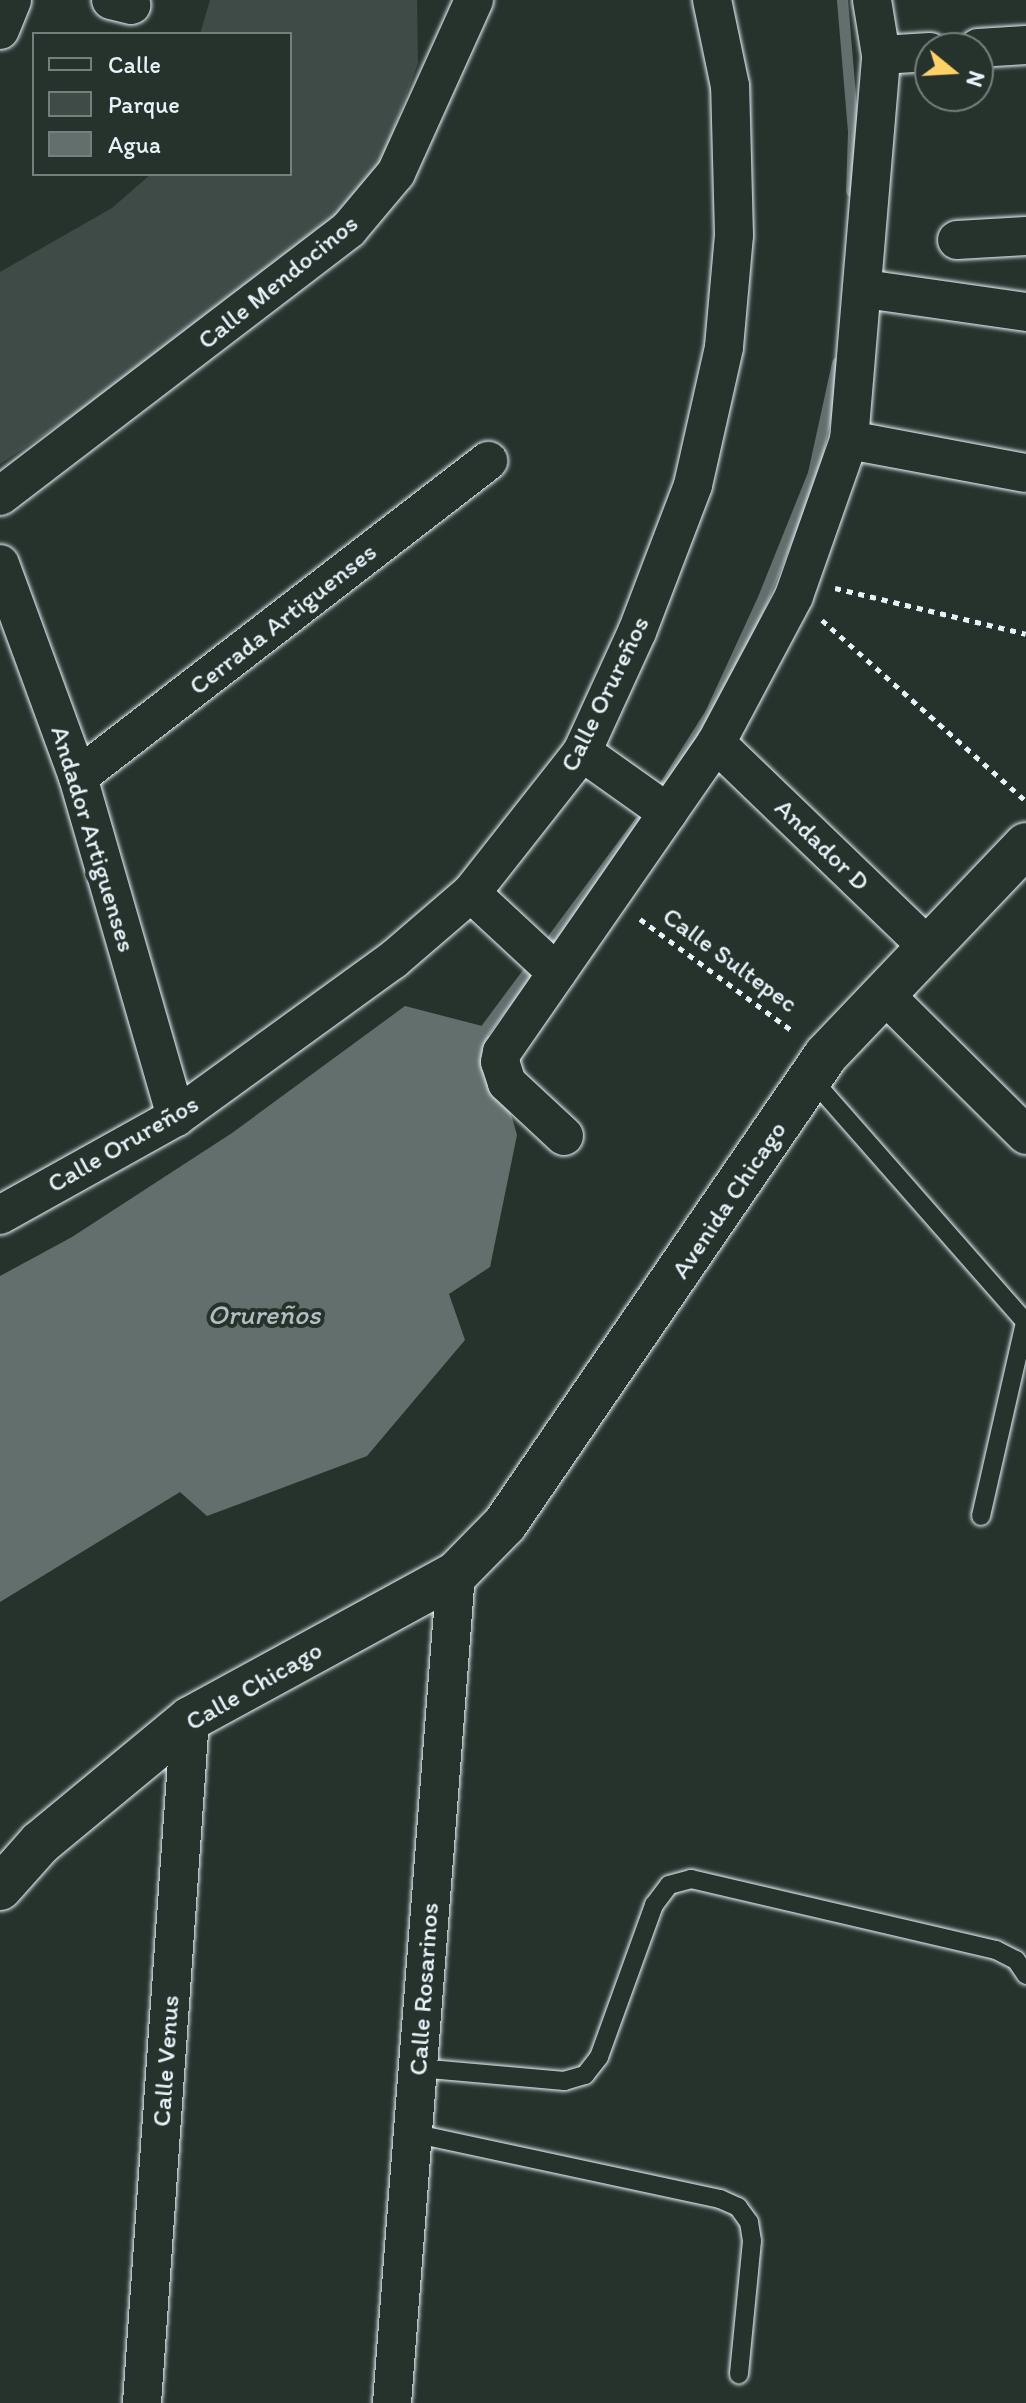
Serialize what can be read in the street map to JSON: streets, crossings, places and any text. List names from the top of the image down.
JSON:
{
  "streets": {
    "street": [
      "Calle Mendocinos",
      "Cerrada Artiguenses",
      "Calle Orureños",
      "Andador Artiguenses",
      "Andador D",
      "Avenida Chicago",
      "Calle Chicago",
      "Calle Rosarinos",
      "Calle Venus"
    ],
    "path": ["Calle Sultepec"]
  },
  "crossings": [
    ["Cerrada Artiguenses", "Andador Artiguenses"],
    ["Calle Orureños", "Andador Artiguenses"],
    ["Andador D", "Avenida Chicago"],
    ["Calle Sultepec", "Avenida Chicago"],
    ["Avenida Chicago", "Calle Chicago"],
    ["Avenida Chicago", "Calle Rosarinos"],
    ["Calle Chicago", "Calle Rosarinos"],
    ["Calle Chicago", "Calle Venus"]
  ],
  "water": ["Orureños"],
  "legend": ["Calle", "Parque", "Agua"],
  "north": "right"
}
